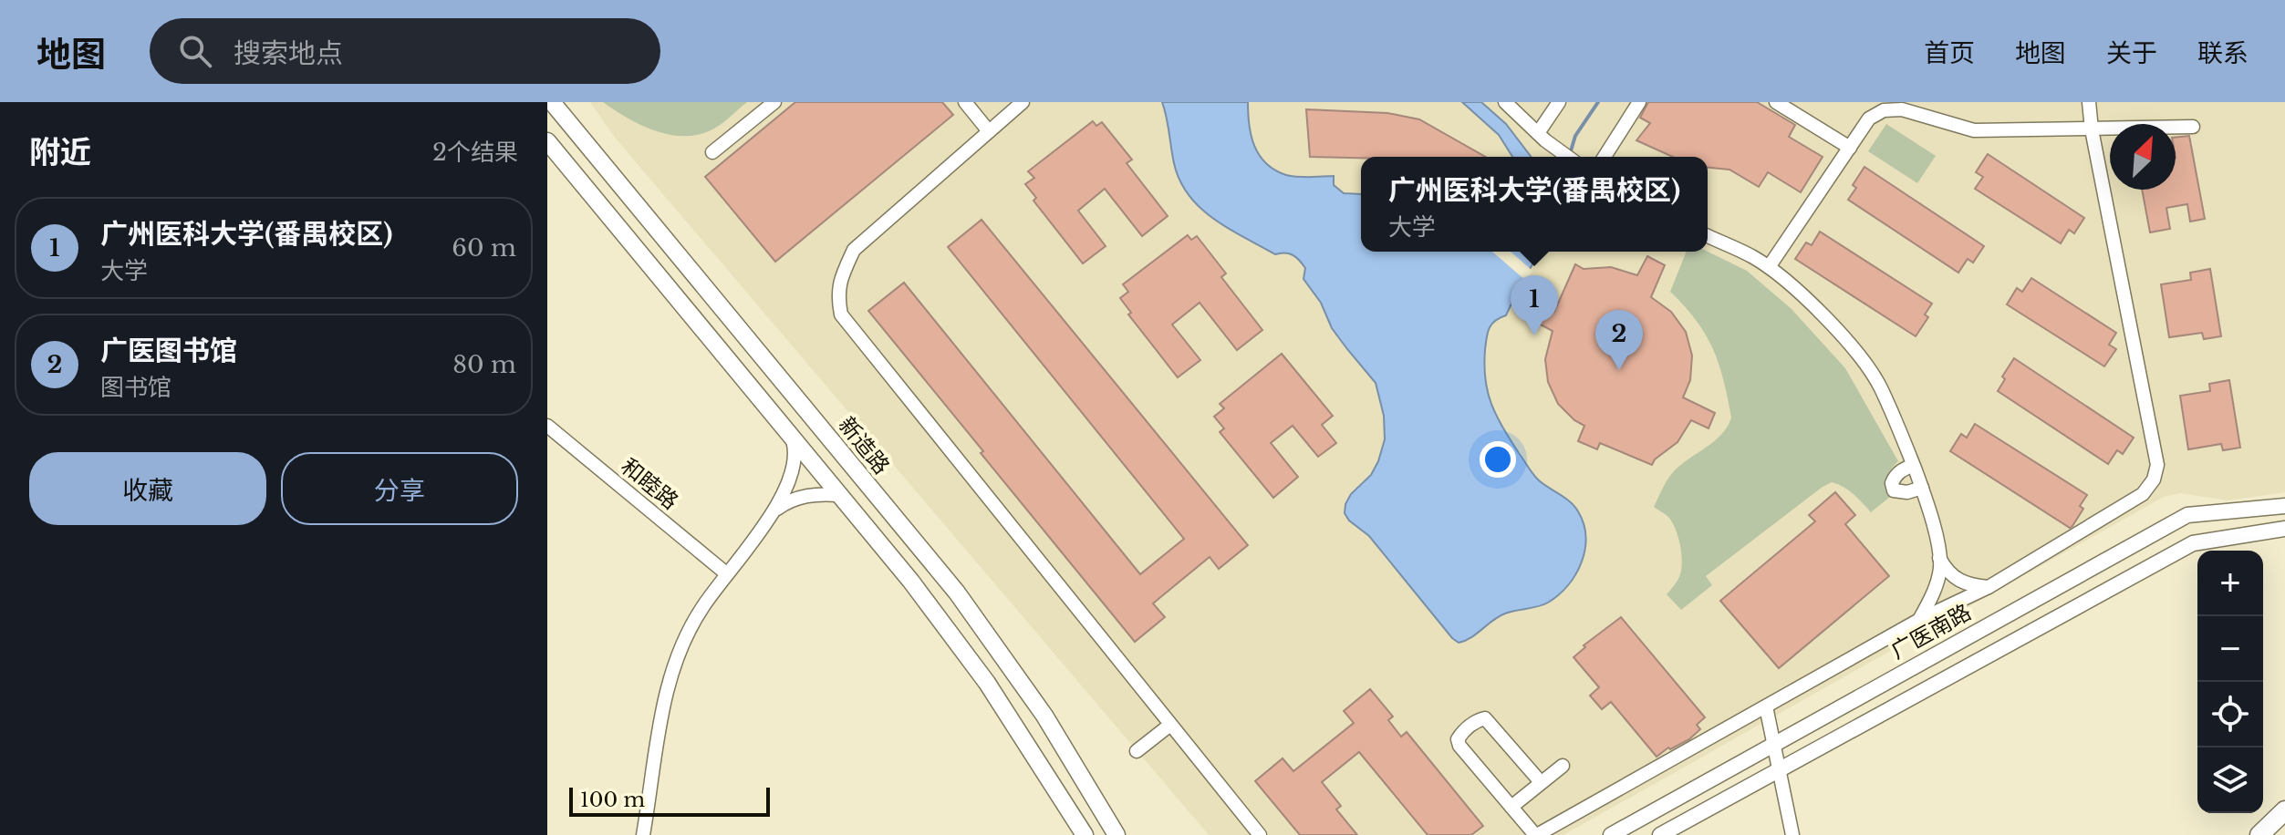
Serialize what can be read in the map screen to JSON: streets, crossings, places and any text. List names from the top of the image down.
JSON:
{
  "streets": {
    "main road": ["新造路"],
    "street": ["和睦路", "广医南路"]
  },
  "scale_bar": "100 m",
  "north": "top right",
  "page": {
    "header": "地图",
    "search": "搜索地点",
    "nav": [
      "首页",
      "地图",
      "关于",
      "联系"
    ],
    "heading": ["附近", "2个结果"],
    "popup": ["广州医科大学(番禺校区)", "大学"],
    "list": [
      {
        "mark": "1",
        "name": "广州医科大学(番禺校区)",
        "note": "大学",
        "value": "60 m"
      },
      {
        "mark": "2",
        "name": "广医图书馆",
        "note": "图书馆",
        "value": "80 m"
      }
    ],
    "pins": ["1", "2"],
    "buttons": ["收藏", "分享"],
    "map_buttons": ["+", "−"],
    "scale": "100 m"
  }
}
